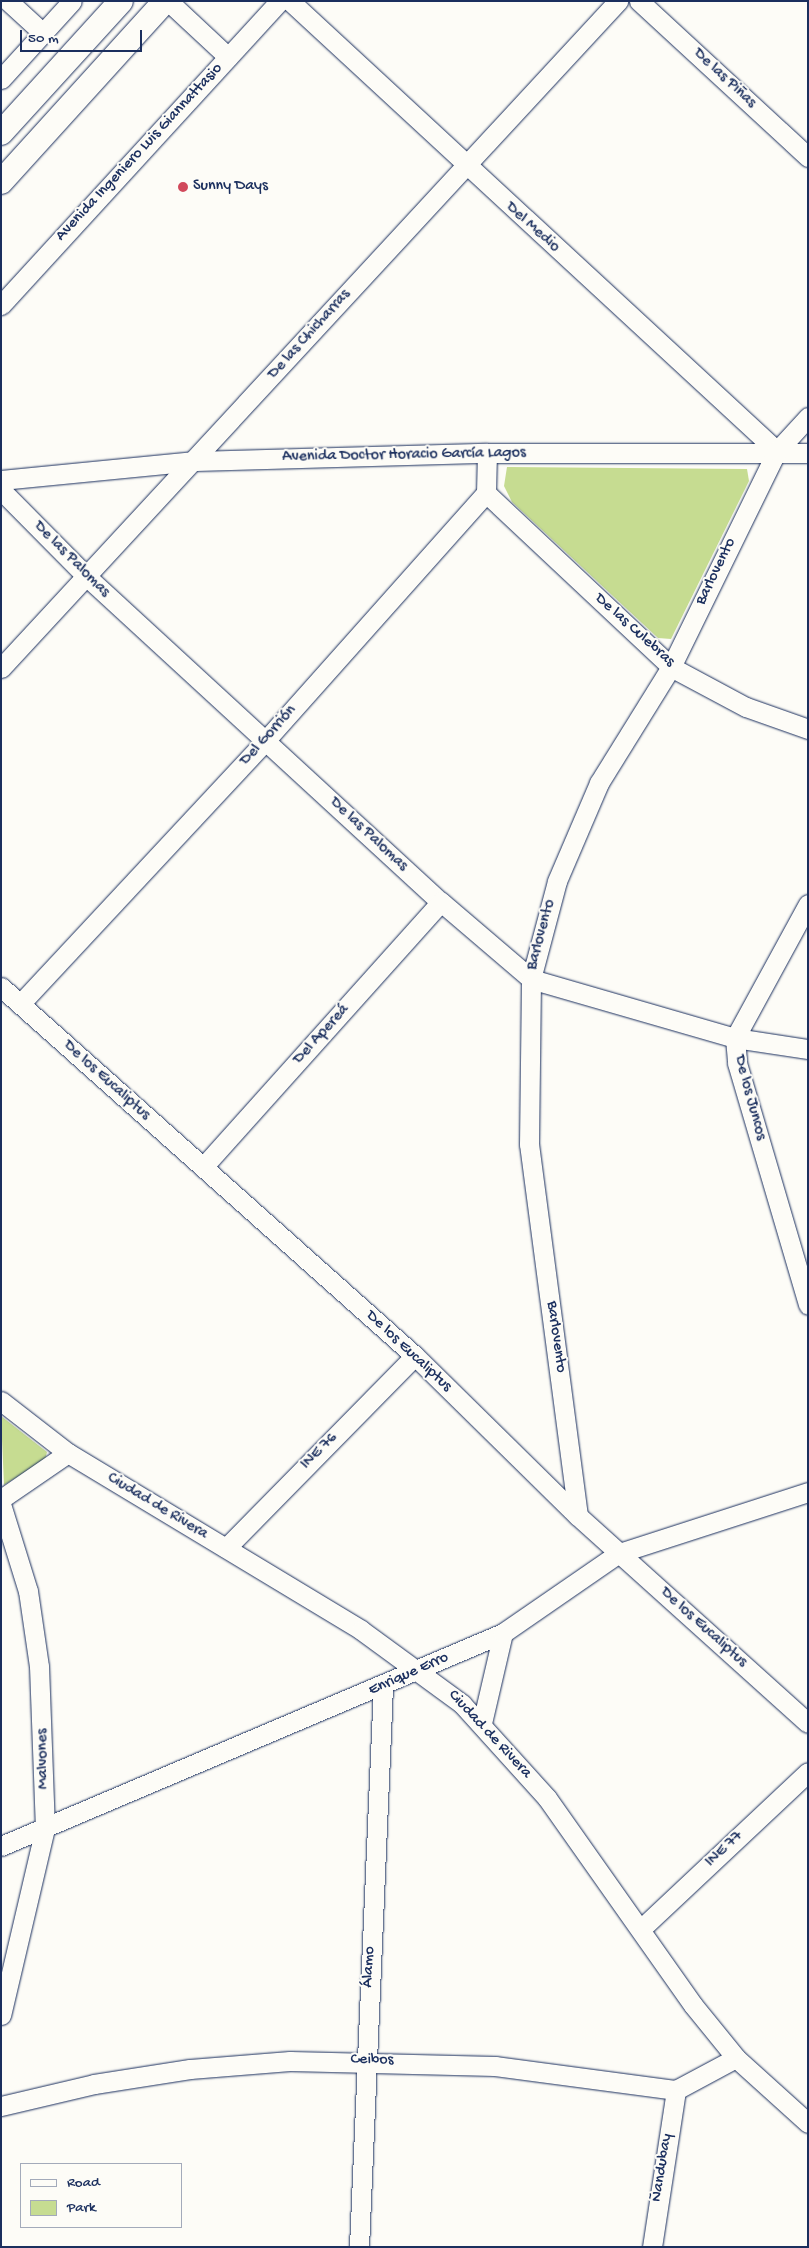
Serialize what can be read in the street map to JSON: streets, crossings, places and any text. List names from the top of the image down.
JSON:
{
  "streets": {
    "street": [
      "De las Piñas",
      "Avenida Ingeniero Luis Giannattasio",
      "Del Medio",
      "De las Chicharras",
      "Avenida Doctor Horacio García Lagos",
      "De las Palomas",
      "Barlovento",
      "De las Culebras",
      "Del Gorrión",
      "Del Apereá",
      "De los Eucaliptus",
      "De los Juncos",
      "INE 76",
      "Ciudad de Rivera",
      "Enrique Erro",
      "Malvones",
      "INE 77",
      "Álamo",
      "Ceibos",
      "Ñandubay"
    ]
  },
  "crossings": [
    ["Del Medio", "De las Chicharras"],
    ["Del Medio", "Avenida Doctor Horacio García Lagos"],
    ["Del Medio", "Barlovento"],
    ["De las Chicharras", "Avenida Doctor Horacio García Lagos"],
    ["De las Chicharras", "De las Palomas"],
    ["Avenida Doctor Horacio García Lagos", "Barlovento"],
    ["De las Palomas", "Barlovento"],
    ["De las Palomas", "Del Gorrión"],
    ["De las Palomas", "Del Apereá"],
    ["De las Palomas", "De los Juncos"],
    ["Barlovento", "De las Culebras"],
    ["Barlovento", "De los Eucaliptus"],
    ["De las Culebras", "Del Gorrión"],
    ["Del Gorrión", "De los Eucaliptus"],
    ["Del Apereá", "De los Eucaliptus"],
    ["De los Eucaliptus", "INE 76"],
    ["De los Eucaliptus", "Enrique Erro"],
    ["INE 76", "Ciudad de Rivera"],
    ["Ciudad de Rivera", "Enrique Erro"],
    ["Ciudad de Rivera", "INE 77"],
    ["Enrique Erro", "Malvones"],
    ["Enrique Erro", "Álamo"],
    ["Álamo", "Ceibos"],
    ["Ceibos", "Ñandubay"]
  ],
  "places": ["Sunny Days"],
  "legend": ["Road", "Park"],
  "scale_bar": "50 m"
}
